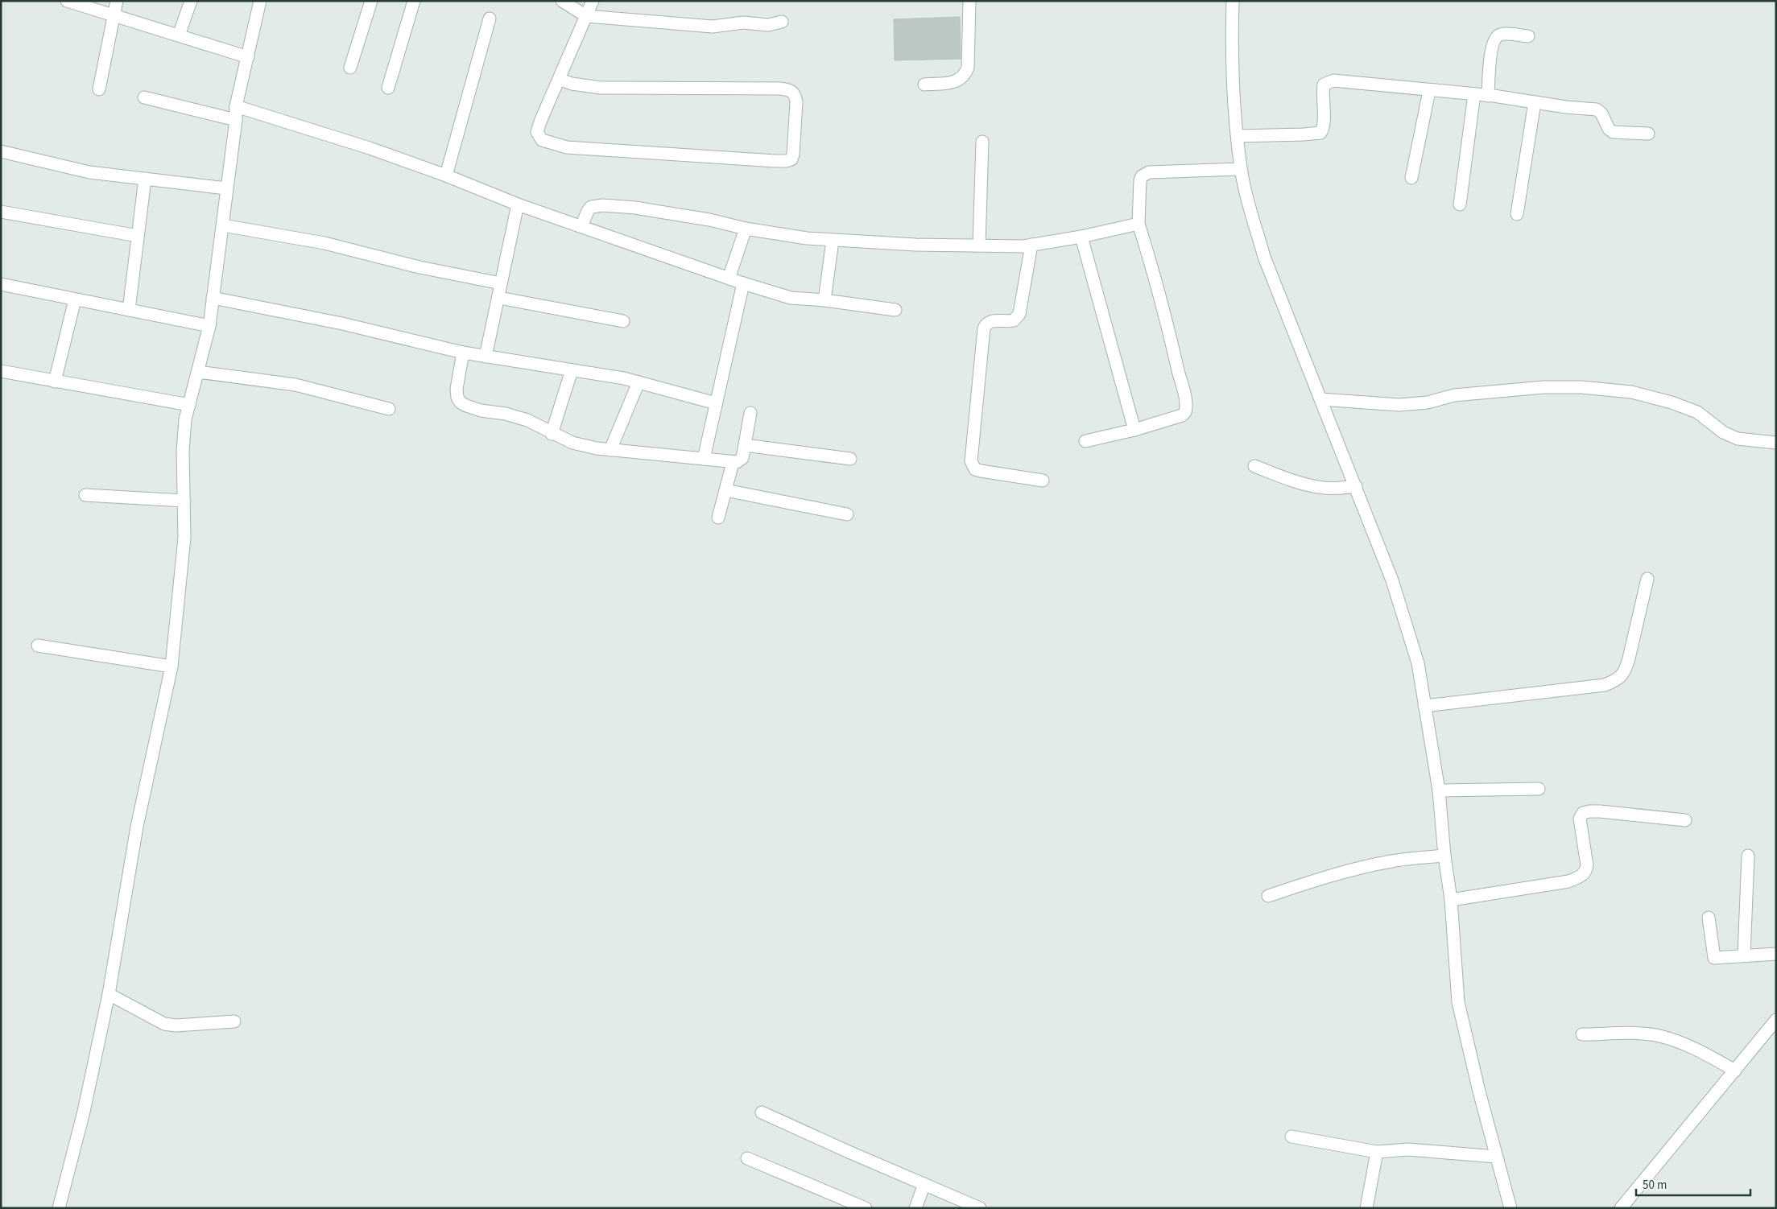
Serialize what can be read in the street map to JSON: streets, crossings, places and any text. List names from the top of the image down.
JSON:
{
  "scale_bar": "50 m"
}
